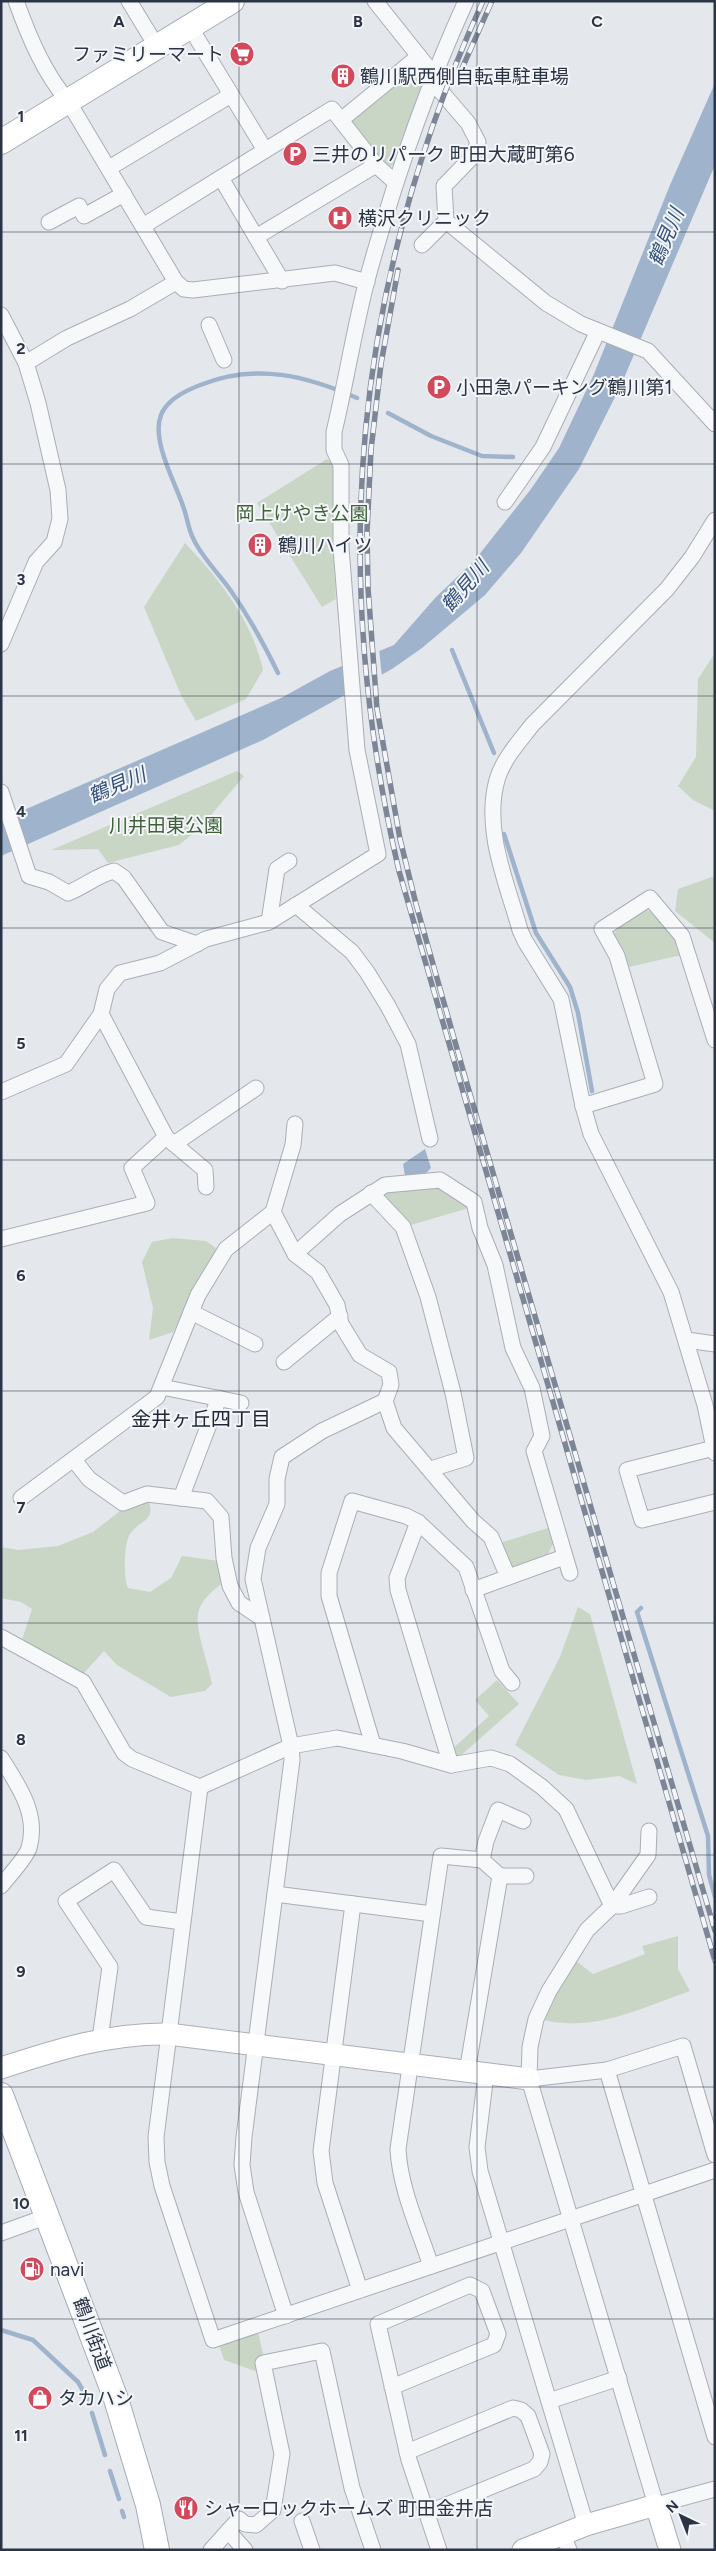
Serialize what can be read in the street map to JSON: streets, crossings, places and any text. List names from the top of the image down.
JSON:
{
  "streets": {
    "main road": ["鶴川街道"]
  },
  "districts": ["金井ヶ丘四丁目"],
  "water": ["鶴見川"],
  "parks": ["岡上けやき公園", "川井田東公園"],
  "places": {
    "supermarket": ["ファミリーマート"],
    "building": ["鶴川駅西側自転車駐車場", "鶴川ハイツ"],
    "parking": ["三井のリパーク 町田大蔵町第6", "小田急パーキング鶴川第1"],
    "hospital": ["横沢クリニック"],
    "fuel station": ["navi"],
    "shop": ["タカハシ"],
    "restaurant": ["シャーロックホームズ 町田金井店"]
  },
  "north": "top left",
  "grid": {
    "columns": ["A", "B", "C"],
    "rows": [
      "1",
      "2",
      "3",
      "4",
      "5",
      "6",
      "7",
      "8",
      "9",
      "10",
      "11"
    ]
  }
}
